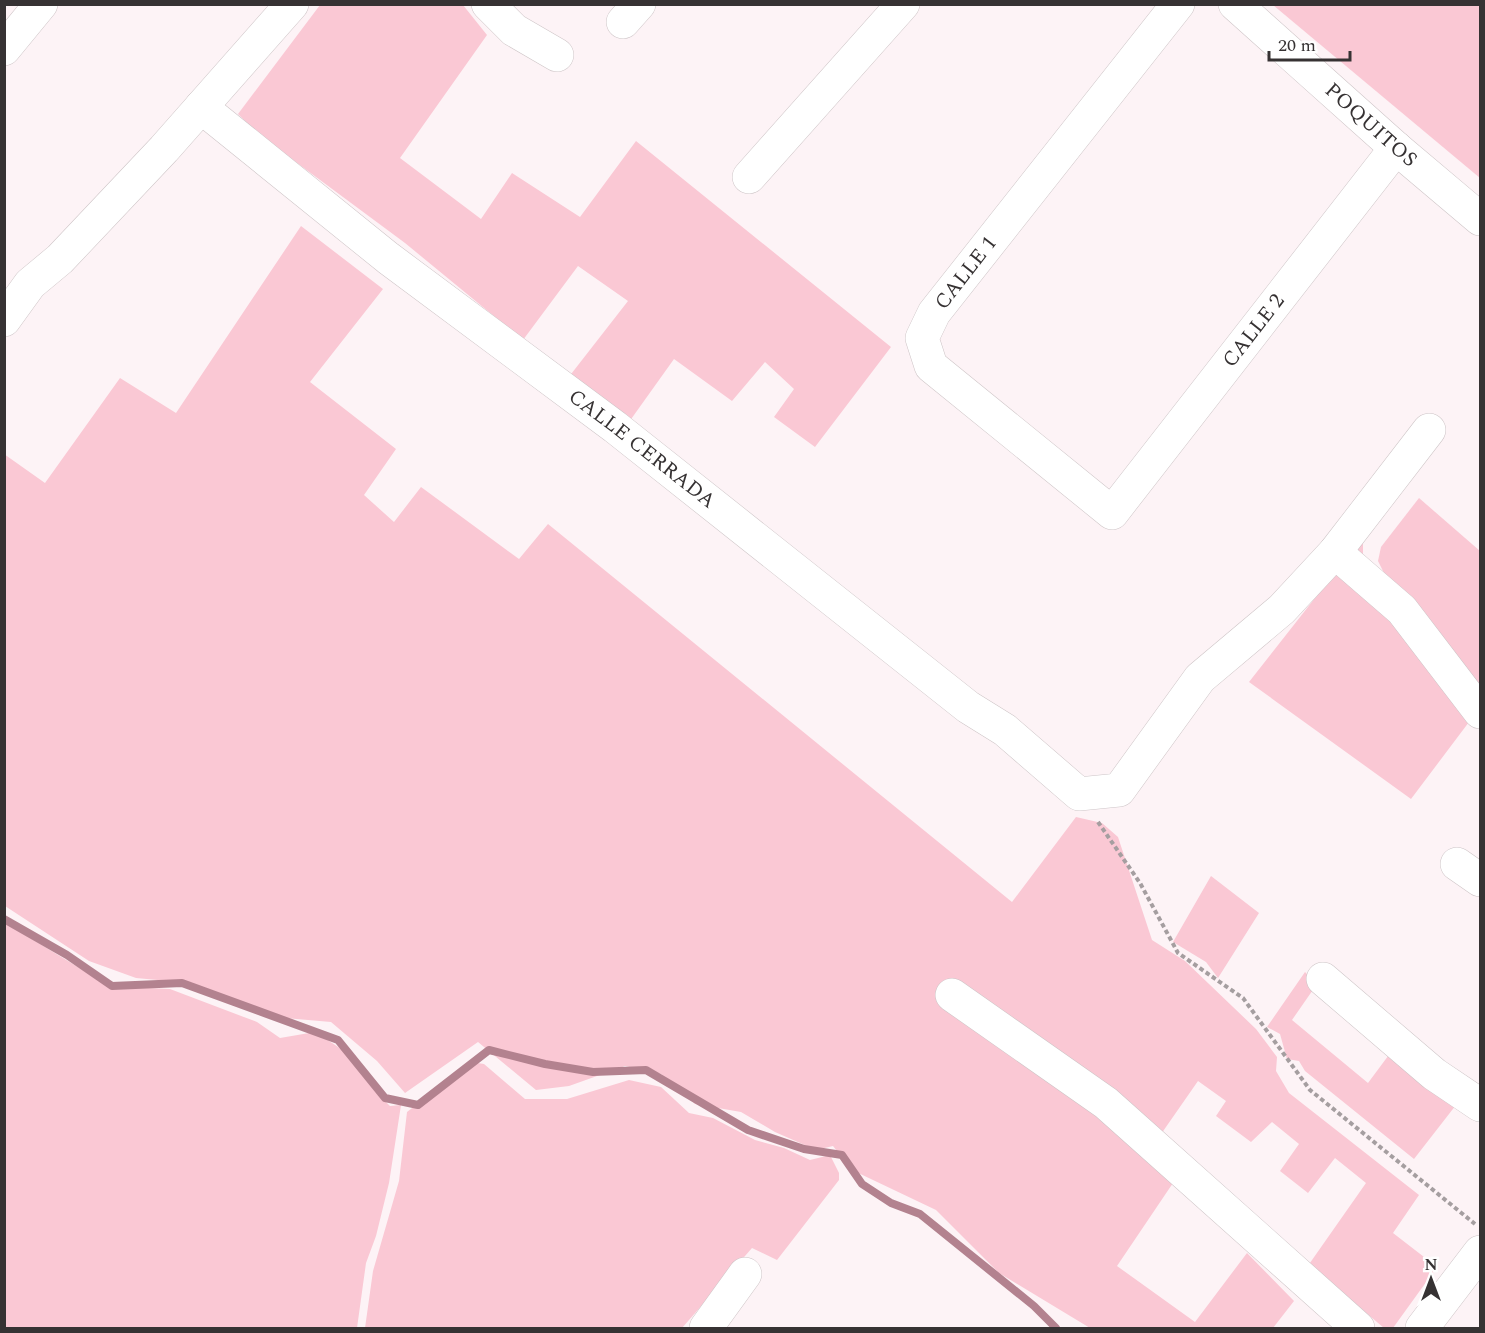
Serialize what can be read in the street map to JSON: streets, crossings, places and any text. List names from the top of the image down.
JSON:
{
  "streets": {
    "street": [
      "POQUITOS",
      "CALLE 1",
      "CALLE 2",
      "CALLE CERRADA"
    ]
  },
  "crossings": [
    ["POQUITOS", "CALLE 2"],
    ["CALLE 1", "CALLE 2"]
  ],
  "scale_bar": "20 m",
  "north": "top"
}
